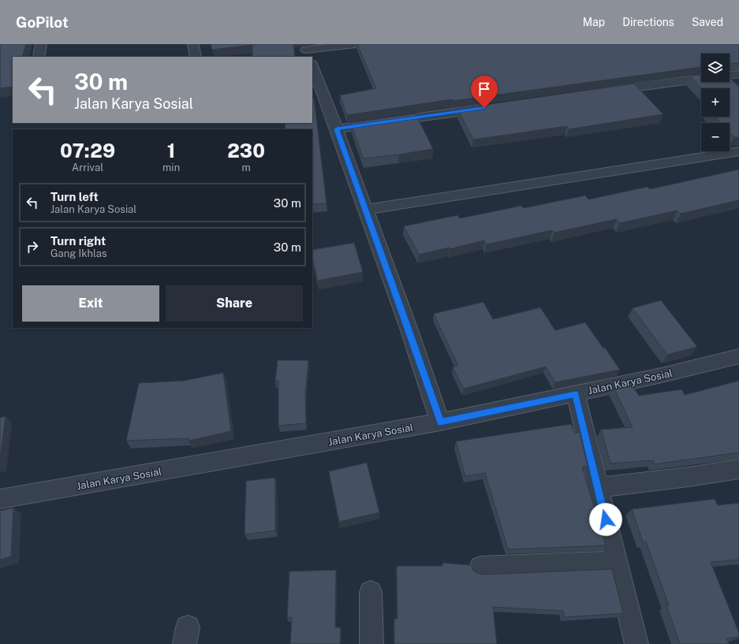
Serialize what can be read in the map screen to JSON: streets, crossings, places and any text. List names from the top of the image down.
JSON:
{
  "streets": {
    "street": ["Jalan Karya Sosial"]
  },
  "page": {
    "header": "GoPilot",
    "nav": ["Map", "Directions", "Saved"],
    "map_buttons": ["+", "−"],
    "turn": ["30 m", "Jalan Karya Sosial"],
    "eta": [
      "07:29",
      "Arrival",
      "1",
      "min",
      "230",
      "m"
    ],
    "list": [
      {
        "name": "Turn left",
        "note": "Jalan Karya Sosial",
        "value": "30 m"
      },
      {
        "name": "Turn right",
        "note": "Gang Ikhlas",
        "value": "30 m"
      }
    ],
    "buttons": ["Exit", "Share"]
  }
}
